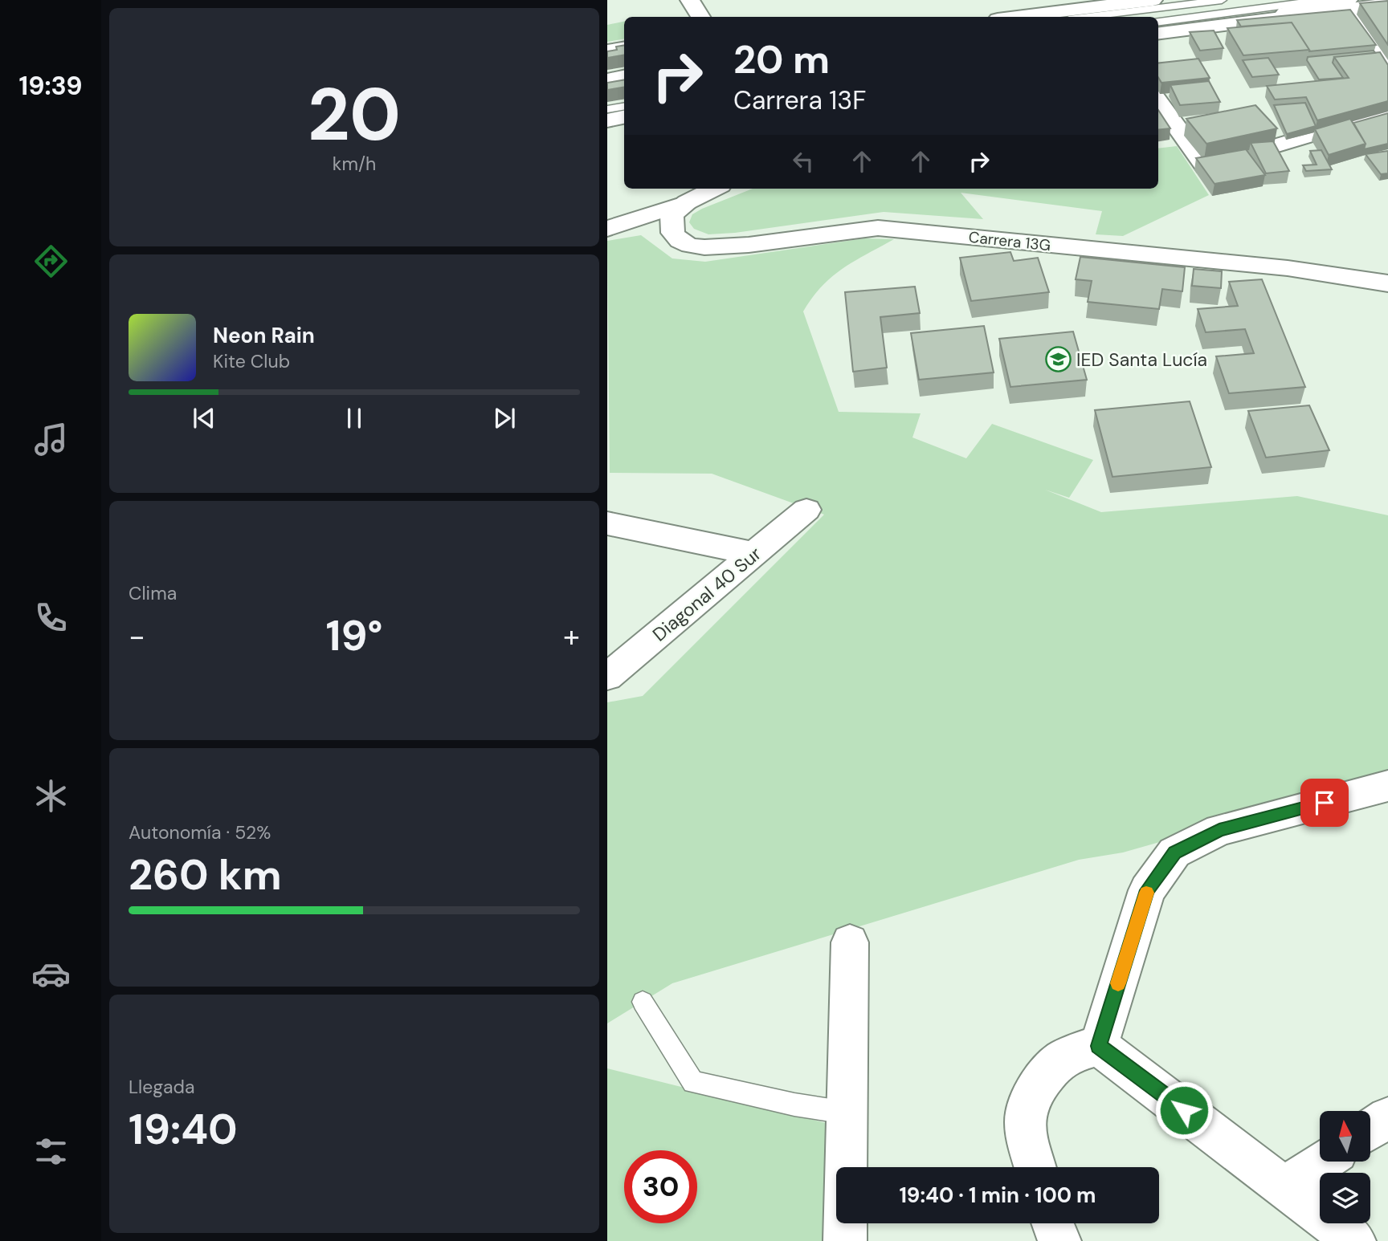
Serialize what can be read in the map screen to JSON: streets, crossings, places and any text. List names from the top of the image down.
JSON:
{
  "streets": {
    "street": ["Carrera 13G", "Diagonal 40 Sur"]
  },
  "places": {
    "school or university": ["IED Santa Lucía"]
  },
  "north": "top",
  "page": {
    "tabs": "19:39",
    "tile": [
      ["20", "km/h"],
      "Clima",
      ["Autonomía · 52%", "260 km"],
      ["Llegada", "19:40"]
    ],
    "turn": ["20 m", "Carrera 13F"],
    "song": ["Neon Rain", "Kite Club"],
    "heat": ["−", "19°", "+"],
    "limit": "30",
    "trip": "19:40 · 1 min · 100 m"
  }
}
